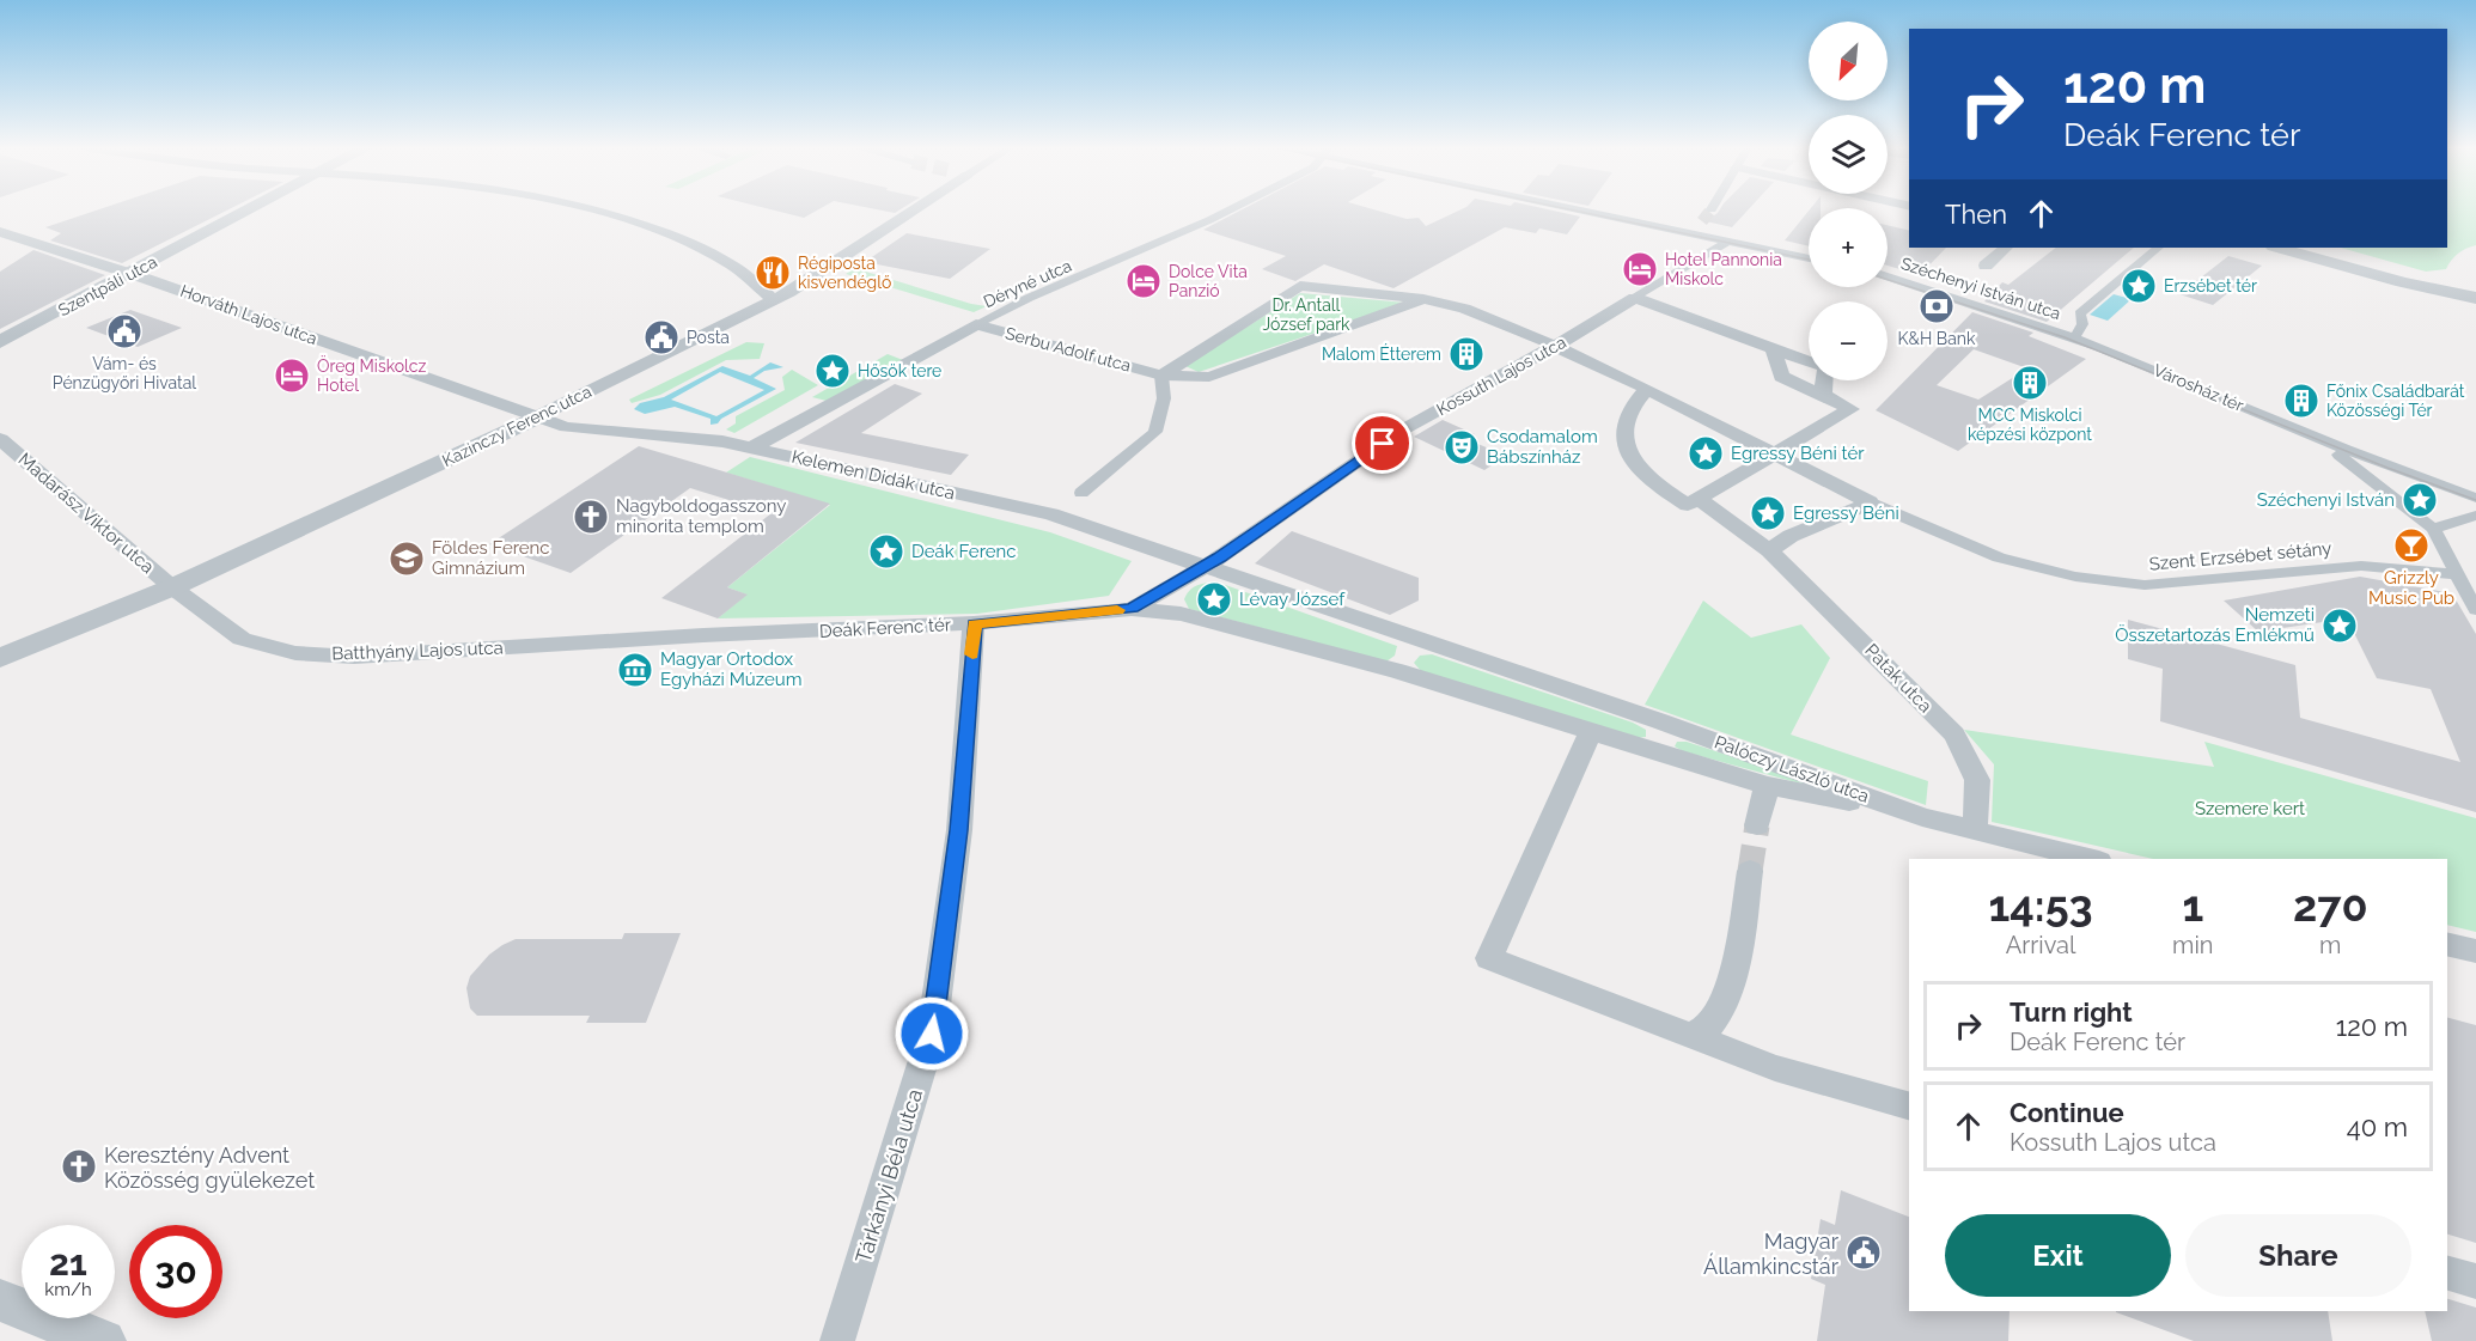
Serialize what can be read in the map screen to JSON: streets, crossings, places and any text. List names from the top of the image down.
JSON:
{
  "streets": {
    "street": [
      "Déryné utca",
      "Szentpáli utca",
      "Széchenyi István utca",
      "Horváth Lajos utca",
      "Serbu Adolf utca",
      "Kossuth Lajos utca",
      "Városház tér",
      "Kazinczy Ferenc utca",
      "Kelemen Didák utca",
      "Madarász Viktor utca",
      "Szent Erzsébet sétány",
      "Deák Ferenc tér",
      "Batthyány Lajos utca",
      "Patak utca",
      "Palóczy László utca",
      "Tárkányi Béla utca"
    ]
  },
  "crossings": [
    ["Déryné utca", "Serbu Adolf utca"],
    ["Szentpáli utca", "Horváth Lajos utca"],
    ["Széchenyi István utca", "Városház tér"],
    ["Horváth Lajos utca", "Kazinczy Ferenc utca"],
    ["Horváth Lajos utca", "Kelemen Didák utca"],
    ["Kossuth Lajos utca", "Kelemen Didák utca"],
    ["Kossuth Lajos utca", "Deák Ferenc tér"],
    ["Kossuth Lajos utca", "Palóczy László utca"],
    ["Városház tér", "Szent Erzsébet sétány"],
    ["Kazinczy Ferenc utca", "Kelemen Didák utca"],
    ["Kazinczy Ferenc utca", "Madarász Viktor utca"],
    ["Kazinczy Ferenc utca", "Batthyány Lajos utca"],
    ["Kelemen Didák utca", "Palóczy László utca"],
    ["Madarász Viktor utca", "Batthyány Lajos utca"],
    ["Deák Ferenc tér", "Batthyány Lajos utca"],
    ["Deák Ferenc tér", "Palóczy László utca"],
    ["Deák Ferenc tér", "Tárkányi Béla utca"],
    ["Patak utca", "Palóczy László utca"]
  ],
  "parks": ["Dr. Antall József park", "Szemere kert"],
  "places": {
    "hotel": ["Hotel Pannonia Miskolc", "Dolce Vita Panzió", "Öreg Miskolcz Hotel"],
    "restaurant": ["Régiposta kisvendéglő"],
    "place": [
      "Erzsébet tér",
      "Hősök tere",
      "Egressy Béni tér",
      "Széchenyi István",
      "Egressy Béni",
      "Deák Ferenc",
      "Lévay József",
      "Nemzeti Összetartozás Emlékmű"
    ],
    "bank": ["K&H Bank"],
    "public building": ["Vám- és Pénzügyőri Hivatal", "Posta", "Magyar Államkincstár"],
    "building": ["Malom Étterem", "MCC Miskolci képzési központ", "Főnix Családbarát Közösségi Tér"],
    "theatre": ["Csodamalom Bábszínház"],
    "church": ["Nagyboldogasszony minorita templom", "Keresztény Advent Közösség gyülekezet"],
    "bar": ["Grizzly Music Pub"],
    "school or university": ["Földes Ferenc Gimnázium"],
    "museum": ["Magyar Ortodox Egyházi Múzeum"]
  },
  "north": "bottom left",
  "page": {
    "map_buttons": ["+", "−"],
    "turn": ["120 m", "Deák Ferenc tér"],
    "then": "Then",
    "eta": [
      "14:53",
      "Arrival",
      "1",
      "min",
      "270",
      "m"
    ],
    "list": [
      {
        "name": "Turn right",
        "note": "Deák Ferenc tér",
        "value": "120 m"
      },
      {
        "name": "Continue",
        "note": "Kossuth Lajos utca",
        "value": "40 m"
      }
    ],
    "buttons": ["Exit", "Share"],
    "speed": "21 km/h",
    "limit": "30"
  }
}
